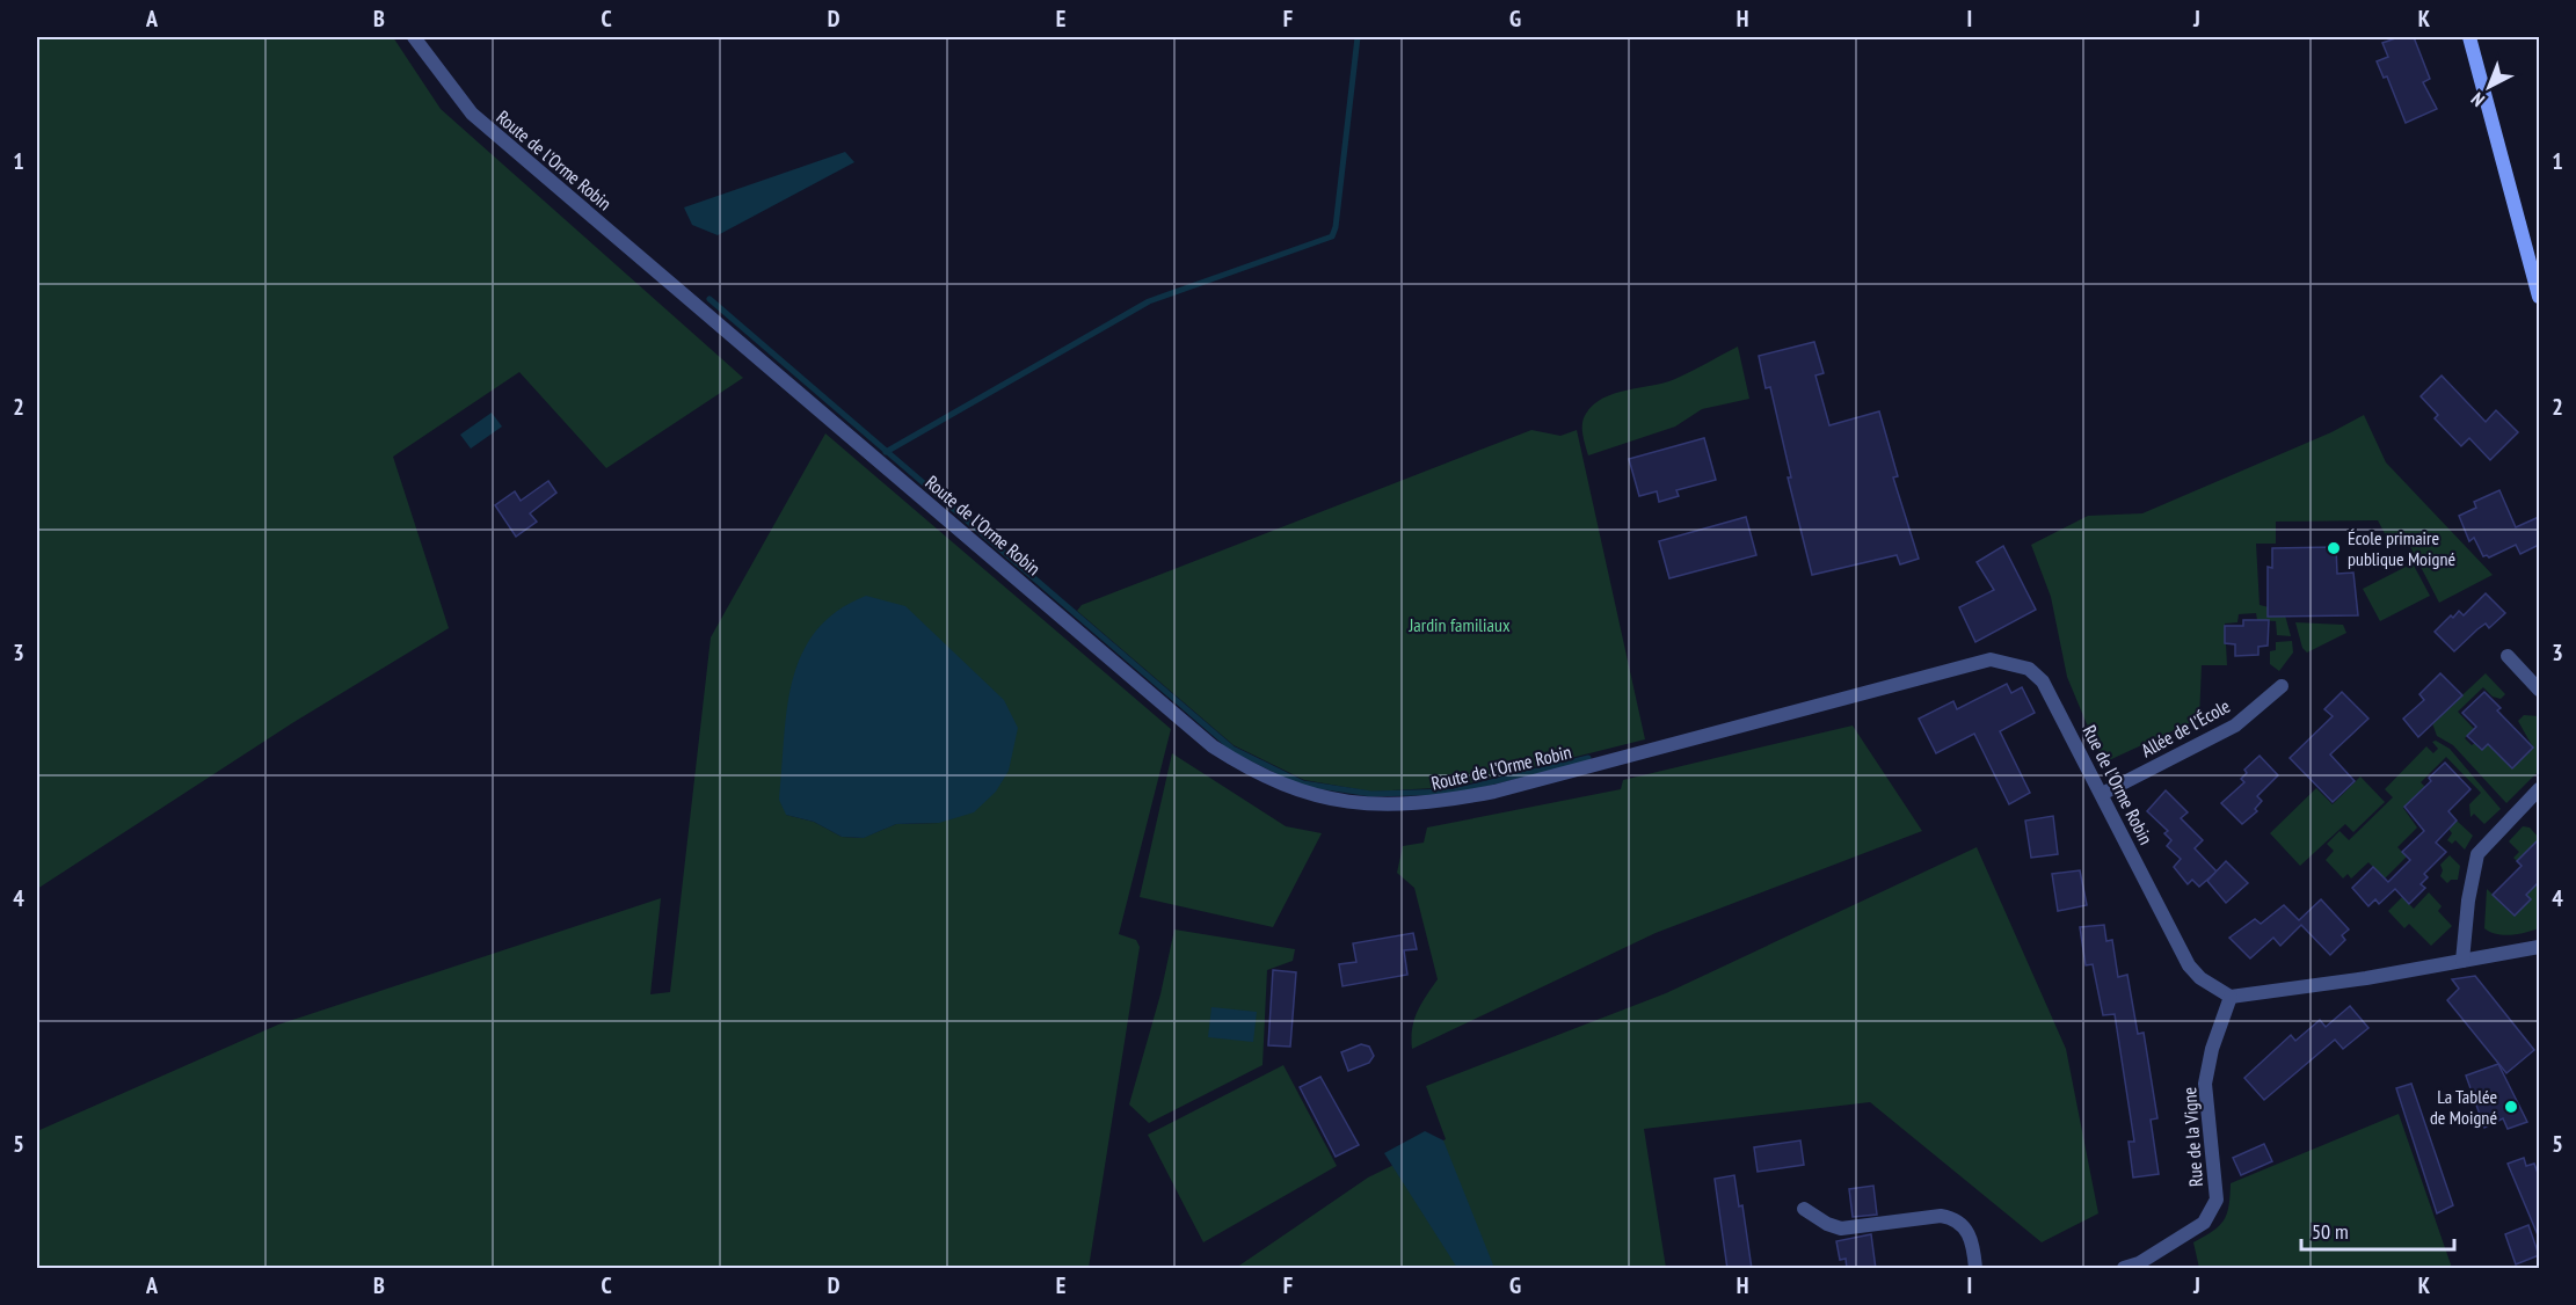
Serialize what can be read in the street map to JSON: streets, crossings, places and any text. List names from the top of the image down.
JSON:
{
  "streets": {
    "street": [
      "Route de l'Orme Robin",
      "Allée de l'École",
      "Rue de l'Orme Robin",
      "Rue de la Vigne"
    ]
  },
  "crossings": [
    ["Route de l'Orme Robin", "Rue de l'Orme Robin"],
    ["Allée de l'École", "Rue de l'Orme Robin"],
    ["Rue de l'Orme Robin", "Rue de la Vigne"]
  ],
  "parks": ["Jardin familiaux"],
  "places": ["École primaire publique Moigné", "La Tablée de Moigné"],
  "scale_bar": "50 m",
  "north": "bottom left",
  "grid": {
    "columns": [
      "A",
      "B",
      "C",
      "D",
      "E",
      "F",
      "G",
      "H",
      "I",
      "J",
      "K"
    ],
    "rows": [
      "1",
      "2",
      "3",
      "4",
      "5"
    ]
  }
}
